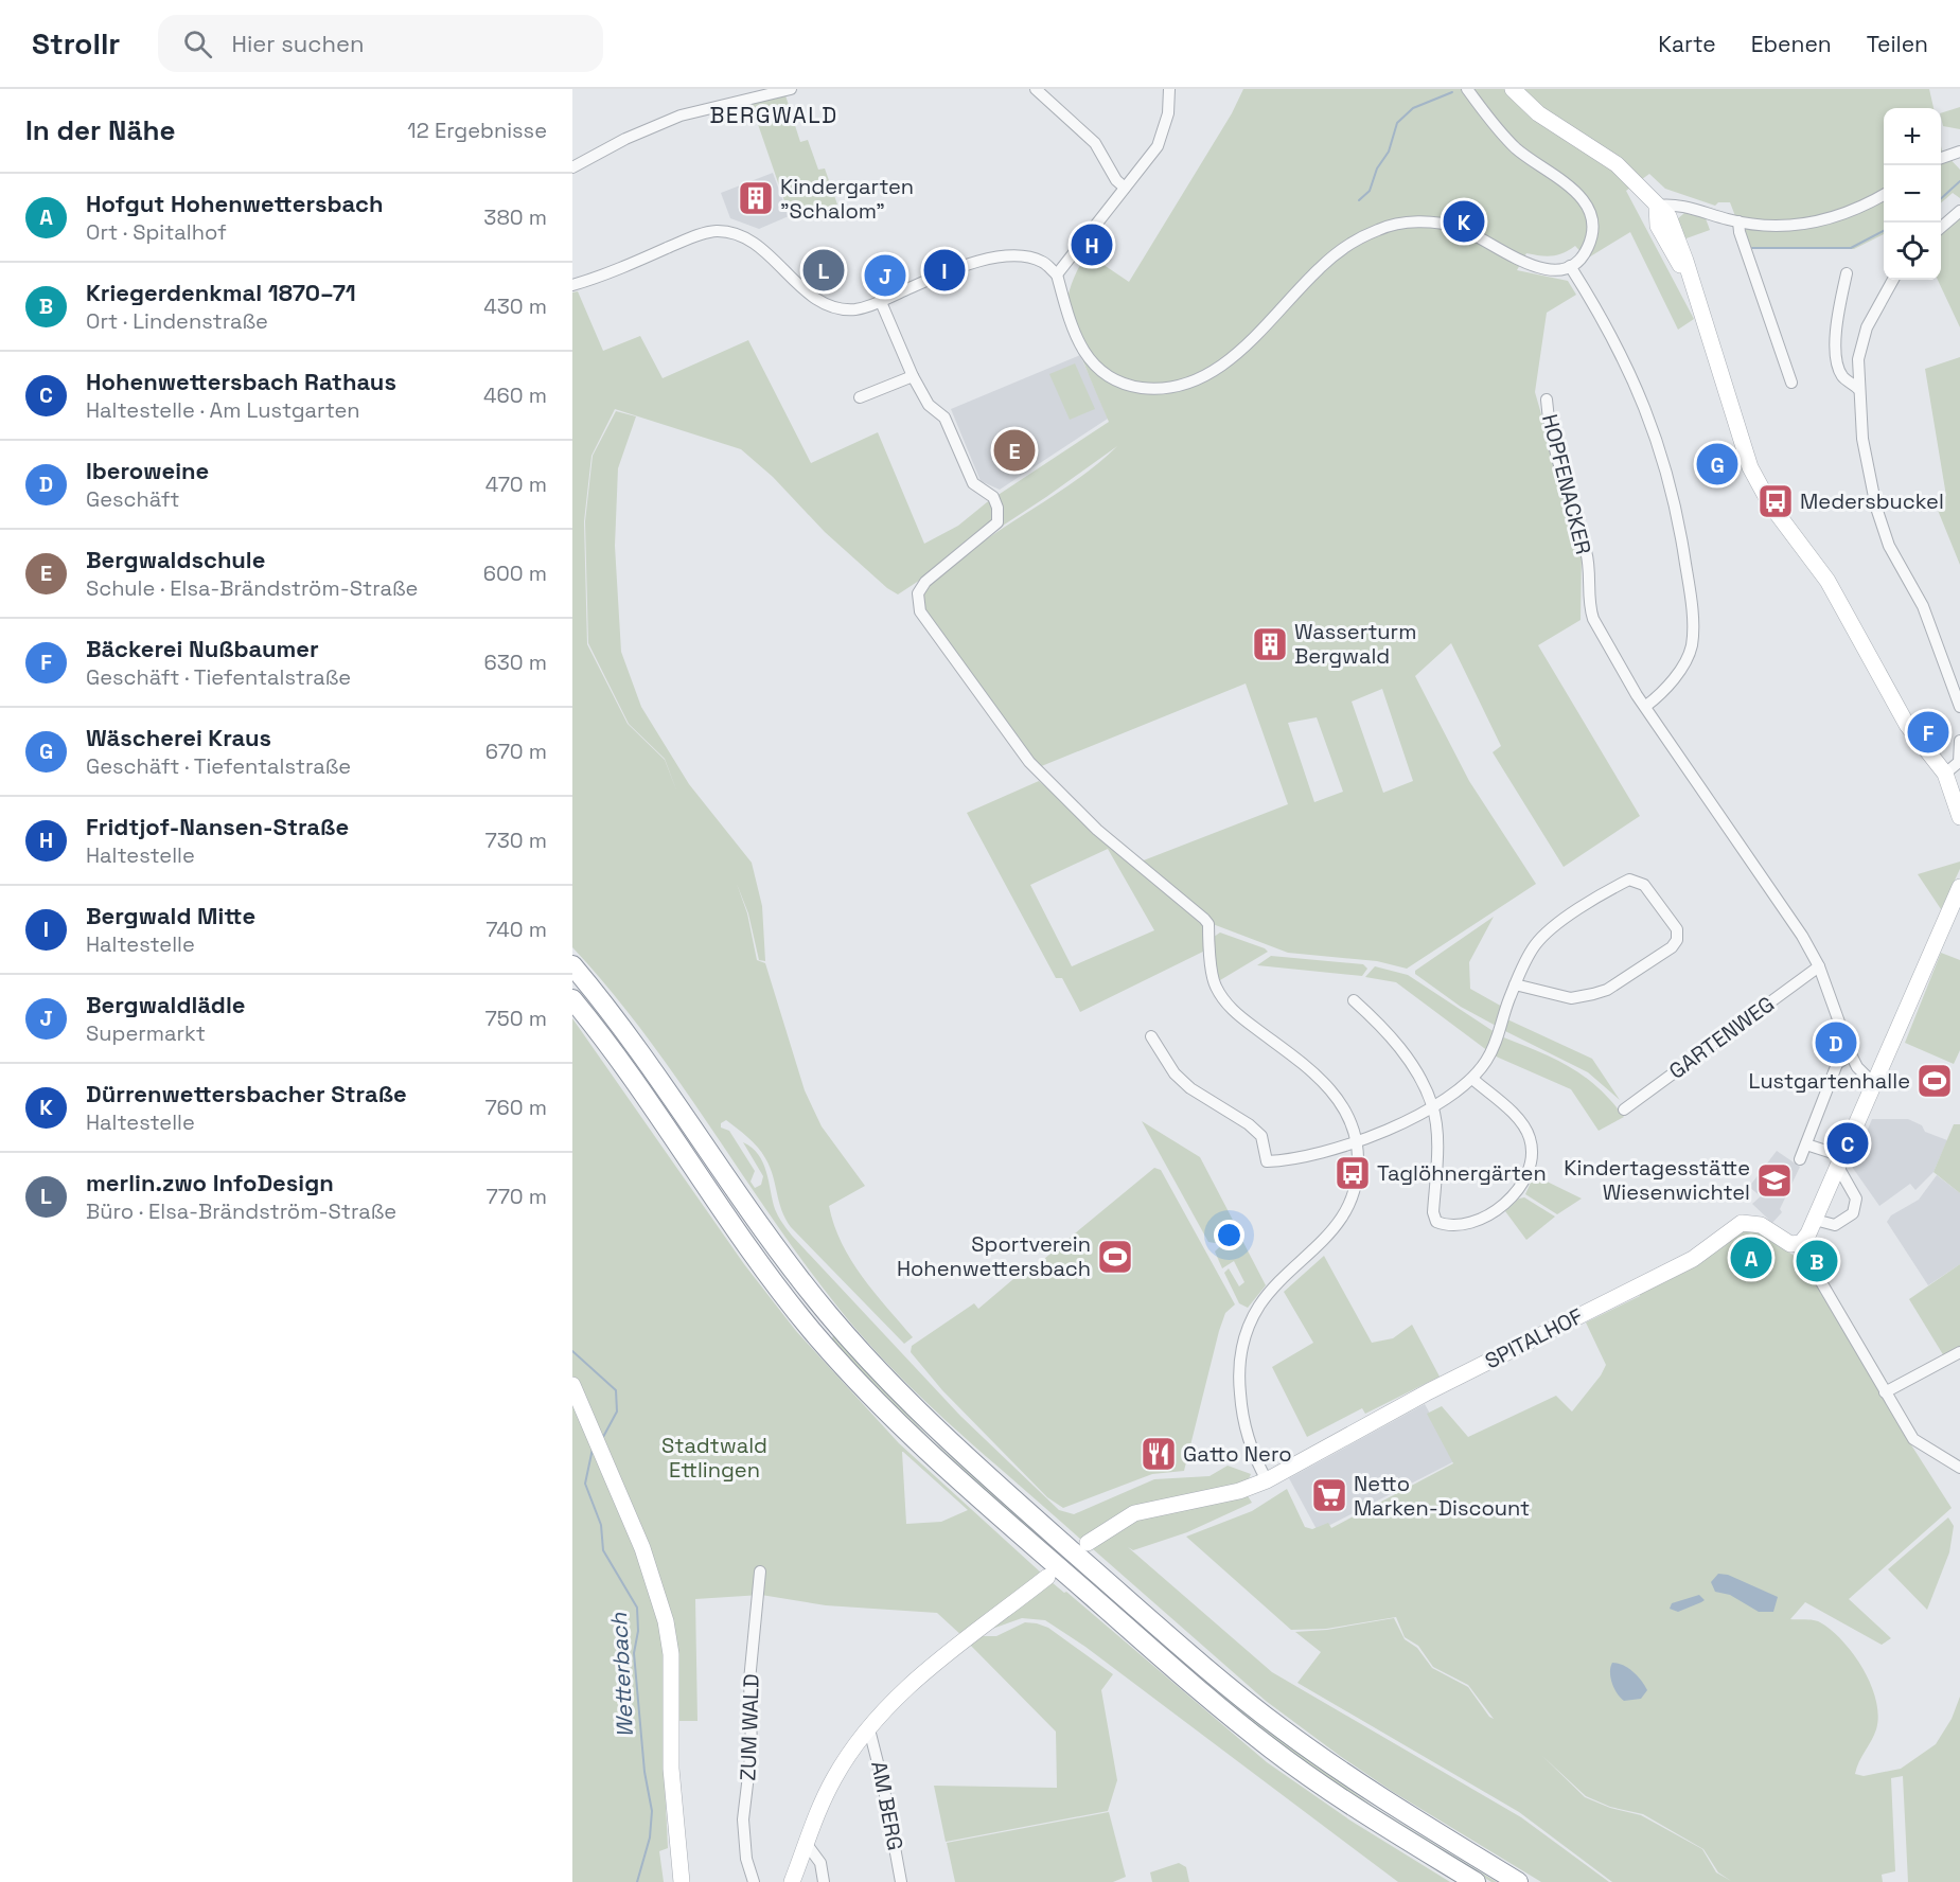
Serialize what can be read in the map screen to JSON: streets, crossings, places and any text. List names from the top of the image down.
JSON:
{
  "streets": {
    "street": [
      "HOPFENACKER",
      "GARTENWEG",
      "SPITALHOF",
      "ZUM WALD",
      "AM BERG"
    ]
  },
  "crossings": [
    ["HOPFENACKER", "GARTENWEG"]
  ],
  "districts": ["BERGWALD"],
  "water": ["Wetterbach"],
  "parks": ["Stadtwald Ettlingen"],
  "places": {
    "building": ["Kindergarten \"Schalom\"", "Wasserturm Bergwald"],
    "bus stop": ["Medersbuckel", "Taglöhnergärten"],
    "sports": ["Lustgartenhalle", "Sportverein Hohenwettersbach"],
    "school or university": ["Kindertagesstätte Wiesenwichtel"],
    "restaurant": ["Gatto Nero"],
    "supermarket": ["Netto Marken-Discount"]
  },
  "page": {
    "header": "Strollr",
    "search": "Hier suchen",
    "nav": ["Karte", "Ebenen", "Teilen"],
    "heading": ["In der Nähe", "12 Ergebnisse"],
    "map_buttons": ["+", "−"],
    "list": [
      {
        "mark": "A",
        "name": "Hofgut Hohenwettersbach",
        "note": "Ort · Spitalhof",
        "value": "380 m"
      },
      {
        "mark": "B",
        "name": "Kriegerdenkmal 1870–71",
        "note": "Ort · Lindenstraße",
        "value": "430 m"
      },
      {
        "mark": "C",
        "name": "Hohenwettersbach Rathaus",
        "note": "Haltestelle · Am Lustgarten",
        "value": "460 m"
      },
      {
        "mark": "D",
        "name": "Iberoweine",
        "note": "Geschäft",
        "value": "470 m"
      },
      {
        "mark": "E",
        "name": "Bergwaldschule",
        "note": "Schule · Elsa-Brändström-Straße",
        "value": "600 m"
      },
      {
        "mark": "F",
        "name": "Bäckerei Nußbaumer",
        "note": "Geschäft · Tiefentalstraße",
        "value": "630 m"
      },
      {
        "mark": "G",
        "name": "Wäscherei Kraus",
        "note": "Geschäft · Tiefentalstraße",
        "value": "670 m"
      },
      {
        "mark": "H",
        "name": "Fridtjof-Nansen-Straße",
        "note": "Haltestelle",
        "value": "730 m"
      },
      {
        "mark": "I",
        "name": "Bergwald Mitte",
        "note": "Haltestelle",
        "value": "740 m"
      },
      {
        "mark": "J",
        "name": "Bergwaldlädle",
        "note": "Supermarkt",
        "value": "750 m"
      },
      {
        "mark": "K",
        "name": "Dürrenwettersbacher Straße",
        "note": "Haltestelle",
        "value": "760 m"
      },
      {
        "mark": "L",
        "name": "merlin.zwo InfoDesign",
        "note": "Büro · Elsa-Brändström-Straße",
        "value": "770 m"
      }
    ],
    "pins": [
      "K",
      "H",
      "I",
      "L",
      "J",
      "E",
      "G",
      "F",
      "D",
      "C",
      "A",
      "B"
    ]
  }
}
